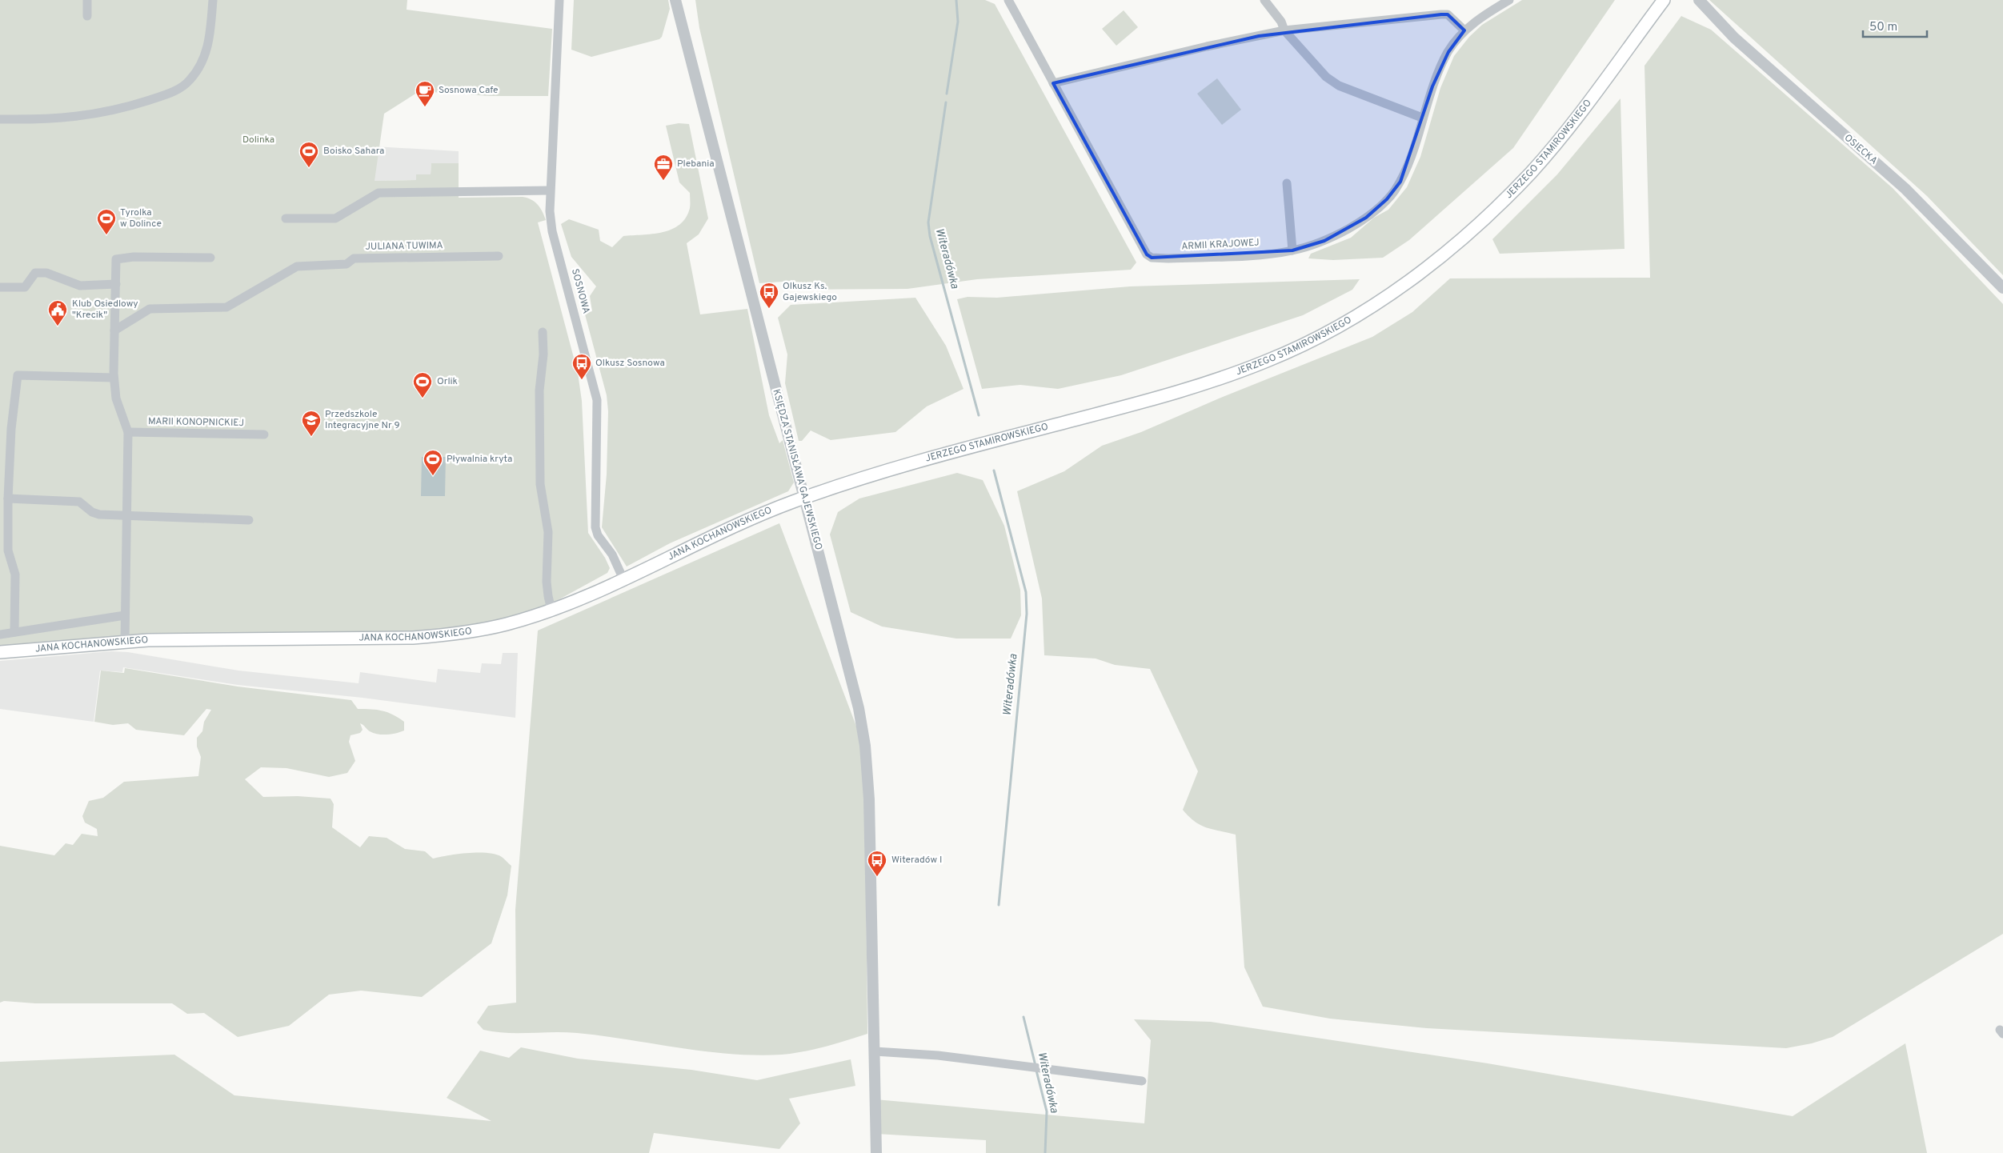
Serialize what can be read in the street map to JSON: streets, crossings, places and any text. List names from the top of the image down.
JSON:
{
  "streets": {
    "main road": ["JERZEGO STAMIROWSKIEGO", "JANA KOCHANOWSKIEGO"],
    "street": [
      "OSIECKA",
      "ARMII KRAJOWEJ",
      "JULIANA TUWIMA",
      "SOSNOWA",
      "MARII KONOPNICKIEJ",
      "KSIĘDZA STANISŁAWA GAJEWSKIEGO"
    ]
  },
  "crossings": [
    ["JERZEGO STAMIROWSKIEGO", "KSIĘDZA STANISŁAWA GAJEWSKIEGO"],
    ["JERZEGO STAMIROWSKIEGO", "JANA KOCHANOWSKIEGO"],
    ["SOSNOWA", "JANA KOCHANOWSKIEGO"],
    ["KSIĘDZA STANISŁAWA GAJEWSKIEGO", "JANA KOCHANOWSKIEGO"]
  ],
  "water": ["Witeradówka"],
  "parks": ["Dolinka"],
  "places": {
    "cafe": ["Sosnowa Cafe"],
    "sports": [
      "Boisko Sahara",
      "Tyrolka w Dolince",
      "Orlik",
      "Pływalnia kryta"
    ],
    "office": ["Plebania"],
    "bus stop": ["Olkusz Ks. Gajewskiego", "Olkusz Sosnowa", "Witeradów I"],
    "public building": ["Klub Osiedlowy \"Krecik\""],
    "school or university": ["Przedszkole Integracyjne Nr 9"]
  },
  "scale_bar": "50 m"
}
